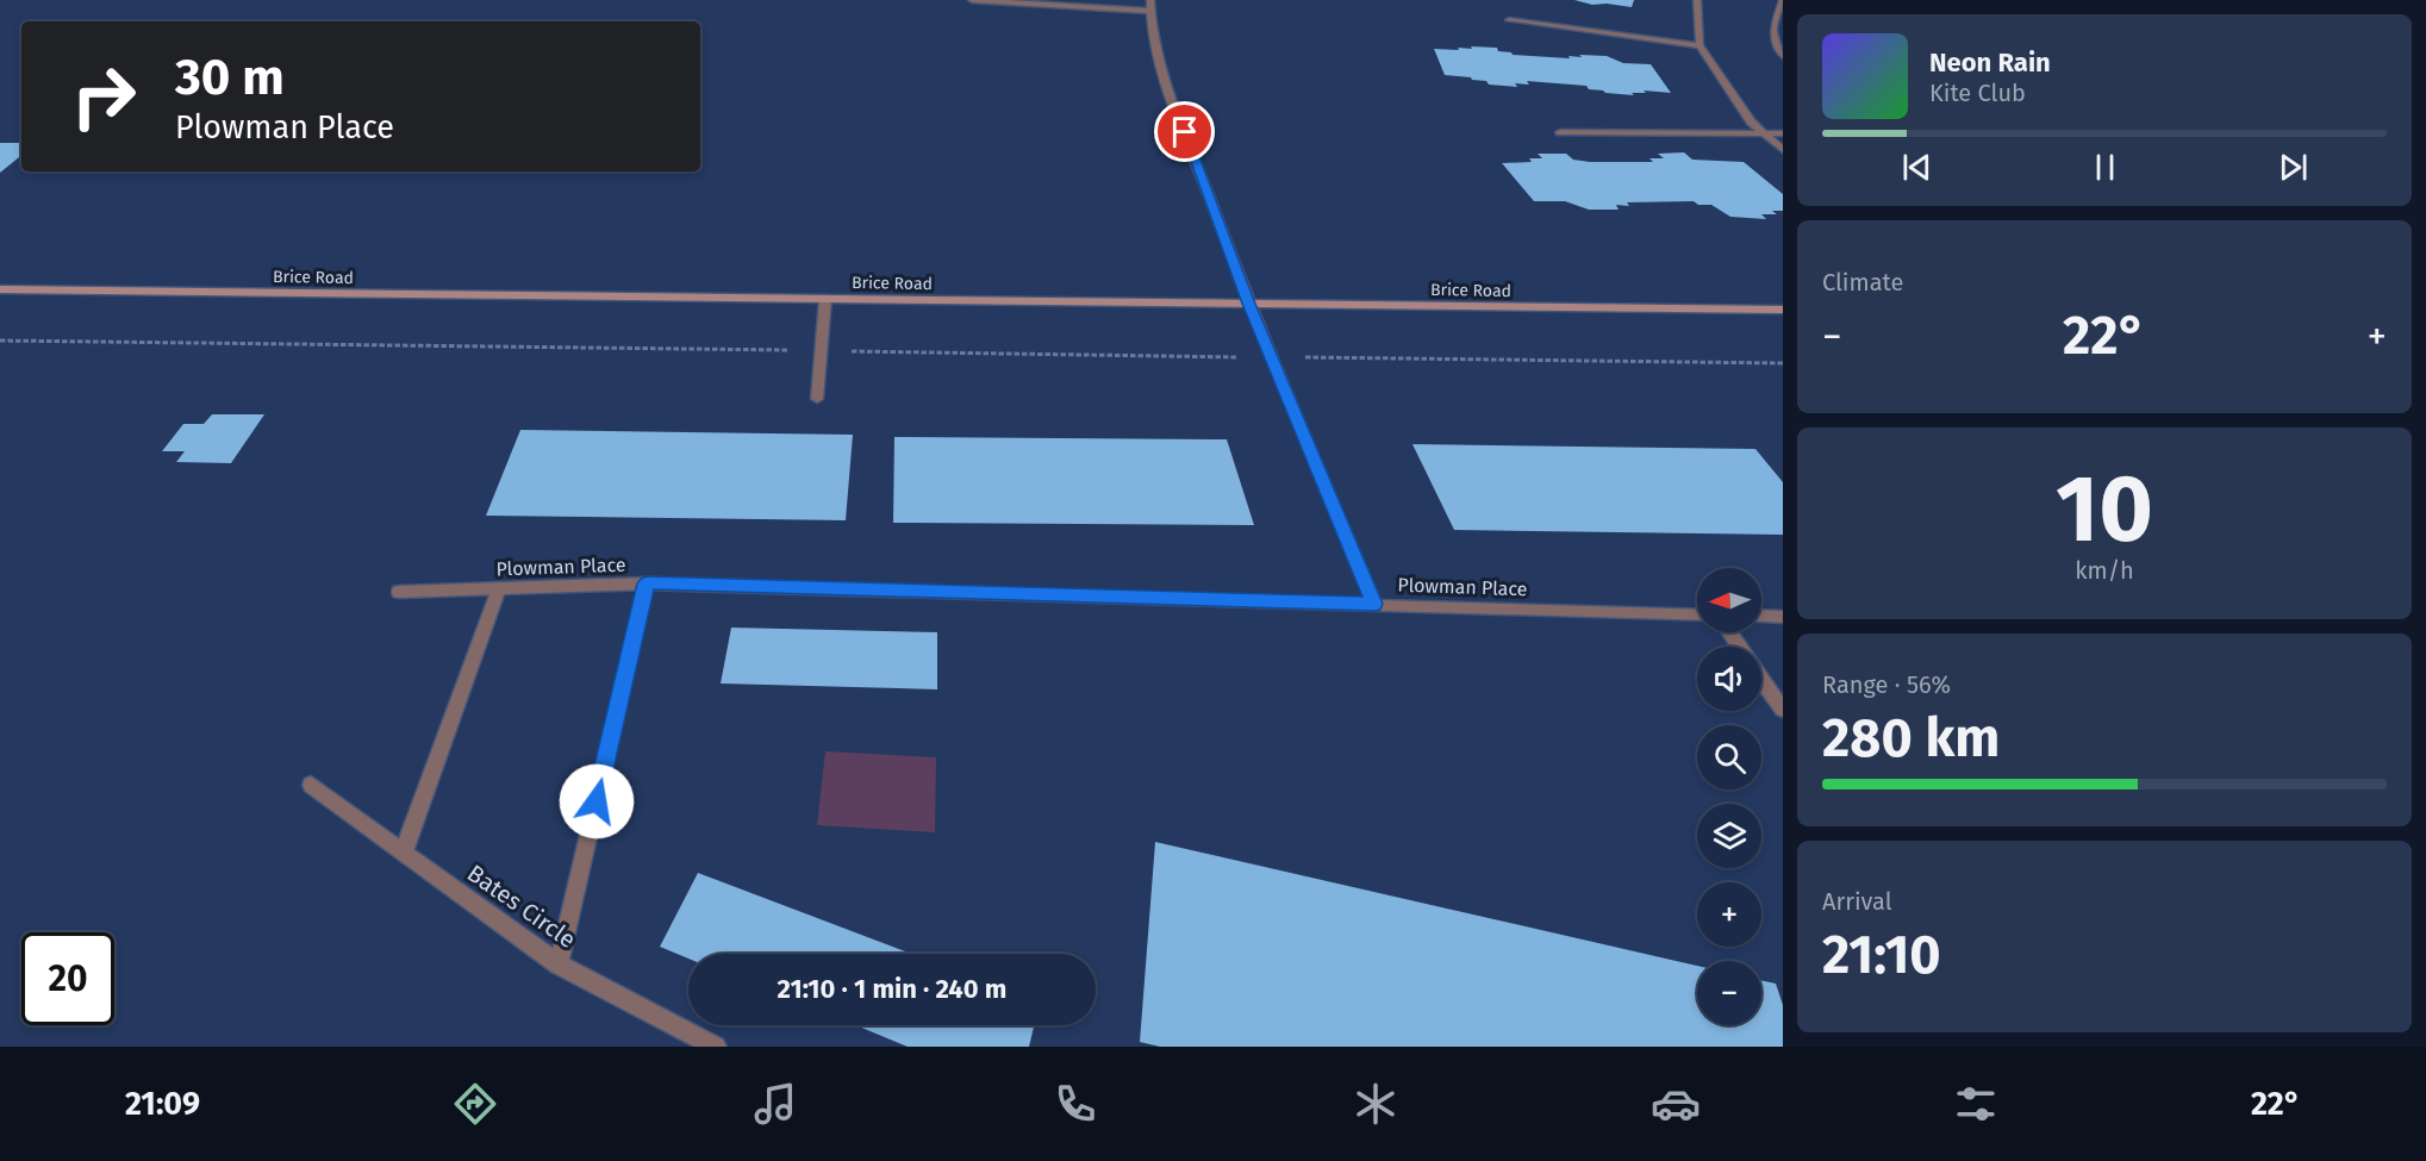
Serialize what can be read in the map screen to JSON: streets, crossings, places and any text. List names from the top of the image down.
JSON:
{
  "streets": {
    "street": ["Brice Road", "Plowman Place", "Bates Circle"]
  },
  "north": "left",
  "page": {
    "turn": ["30 m", "Plowman Place"],
    "song": ["Neon Rain", "Kite Club"],
    "tile": [
      "Climate",
      ["10", "km/h"],
      ["Range · 56%", "280 km"],
      ["Arrival", "21:10"]
    ],
    "heat": ["−", "22°", "+"],
    "map_buttons": ["+", "−"],
    "limit": "20",
    "trip": "21:10 · 1 min · 240 m",
    "tabs": ["21:09", "22°"]
  }
}
